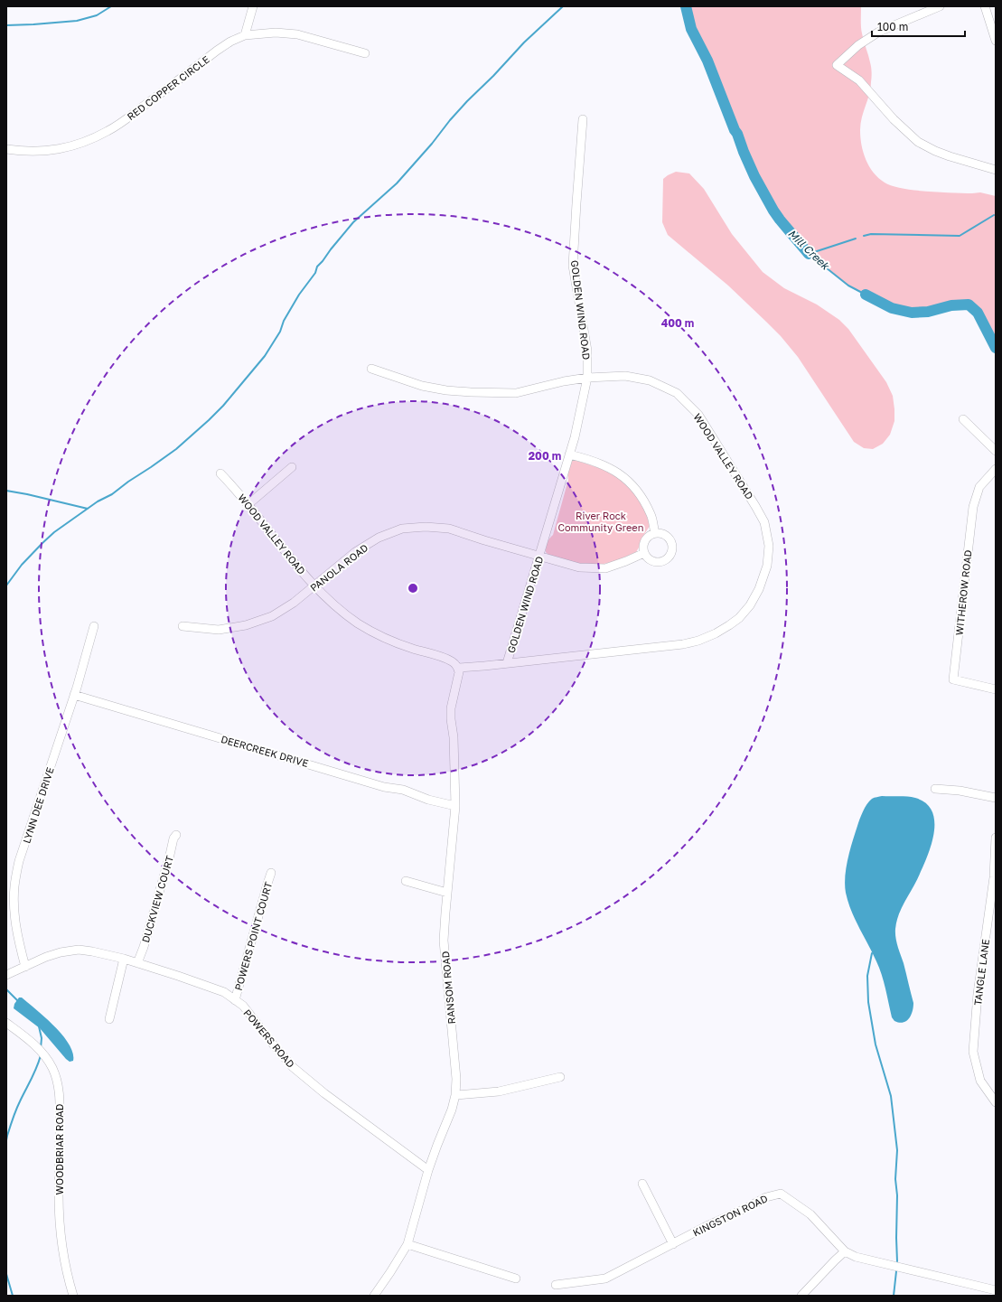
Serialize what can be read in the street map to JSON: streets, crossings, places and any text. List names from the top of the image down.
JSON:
{
  "streets": {
    "street": [
      "RED COPPER CIRCLE",
      "GOLDEN WIND ROAD",
      "WOOD VALLEY ROAD",
      "PANOLA ROAD",
      "WITHEROW ROAD",
      "DEERCREEK DRIVE",
      "LYNN DEE DRIVE",
      "DUCKVIEW COURT",
      "POWERS POINT COURT",
      "TANGLE LANE",
      "RANSOM ROAD",
      "POWERS ROAD",
      "WOODBRIAR ROAD",
      "KINGSTON ROAD"
    ]
  },
  "crossings": [
    ["GOLDEN WIND ROAD", "WOOD VALLEY ROAD"],
    ["GOLDEN WIND ROAD", "PANOLA ROAD"],
    ["WOOD VALLEY ROAD", "PANOLA ROAD"],
    ["WOOD VALLEY ROAD", "RANSOM ROAD"],
    ["DEERCREEK DRIVE", "LYNN DEE DRIVE"],
    ["DEERCREEK DRIVE", "RANSOM ROAD"],
    ["LYNN DEE DRIVE", "POWERS ROAD"],
    ["DUCKVIEW COURT", "POWERS ROAD"],
    ["POWERS POINT COURT", "POWERS ROAD"],
    ["RANSOM ROAD", "POWERS ROAD"]
  ],
  "water": ["Mill Creek"],
  "parks": ["River Rock Community Green"],
  "scale_bar": "100 m",
  "rings": ["400 m", "200 m"]
}
